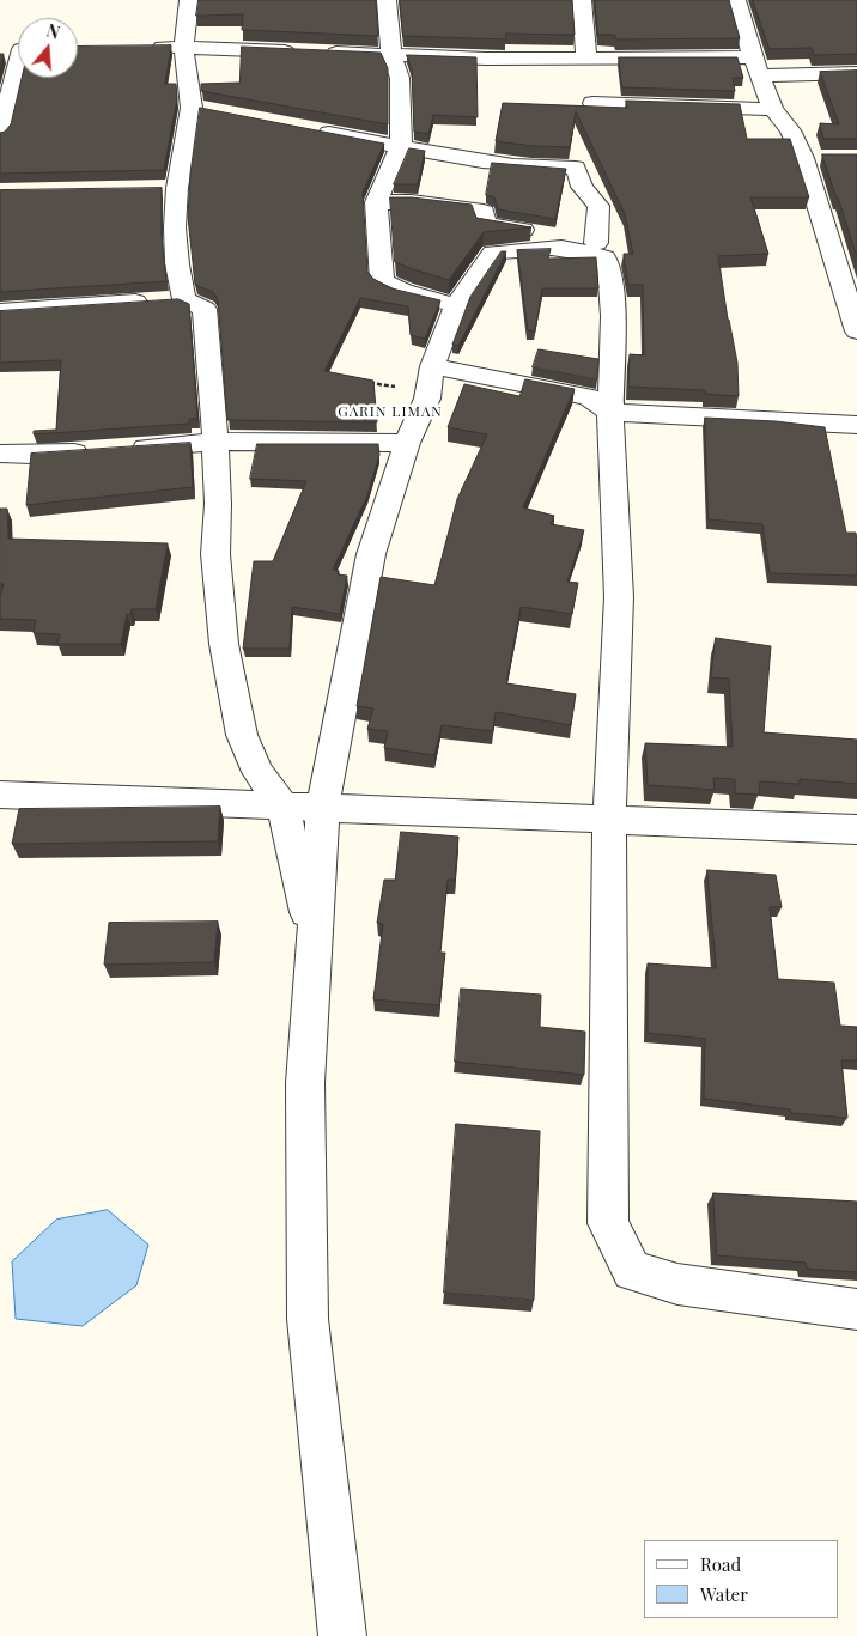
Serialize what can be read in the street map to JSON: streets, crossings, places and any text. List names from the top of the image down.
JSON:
{
  "districts": ["GARIN LIMAN"],
  "legend": ["Road", "Water"],
  "north": "top"
}
